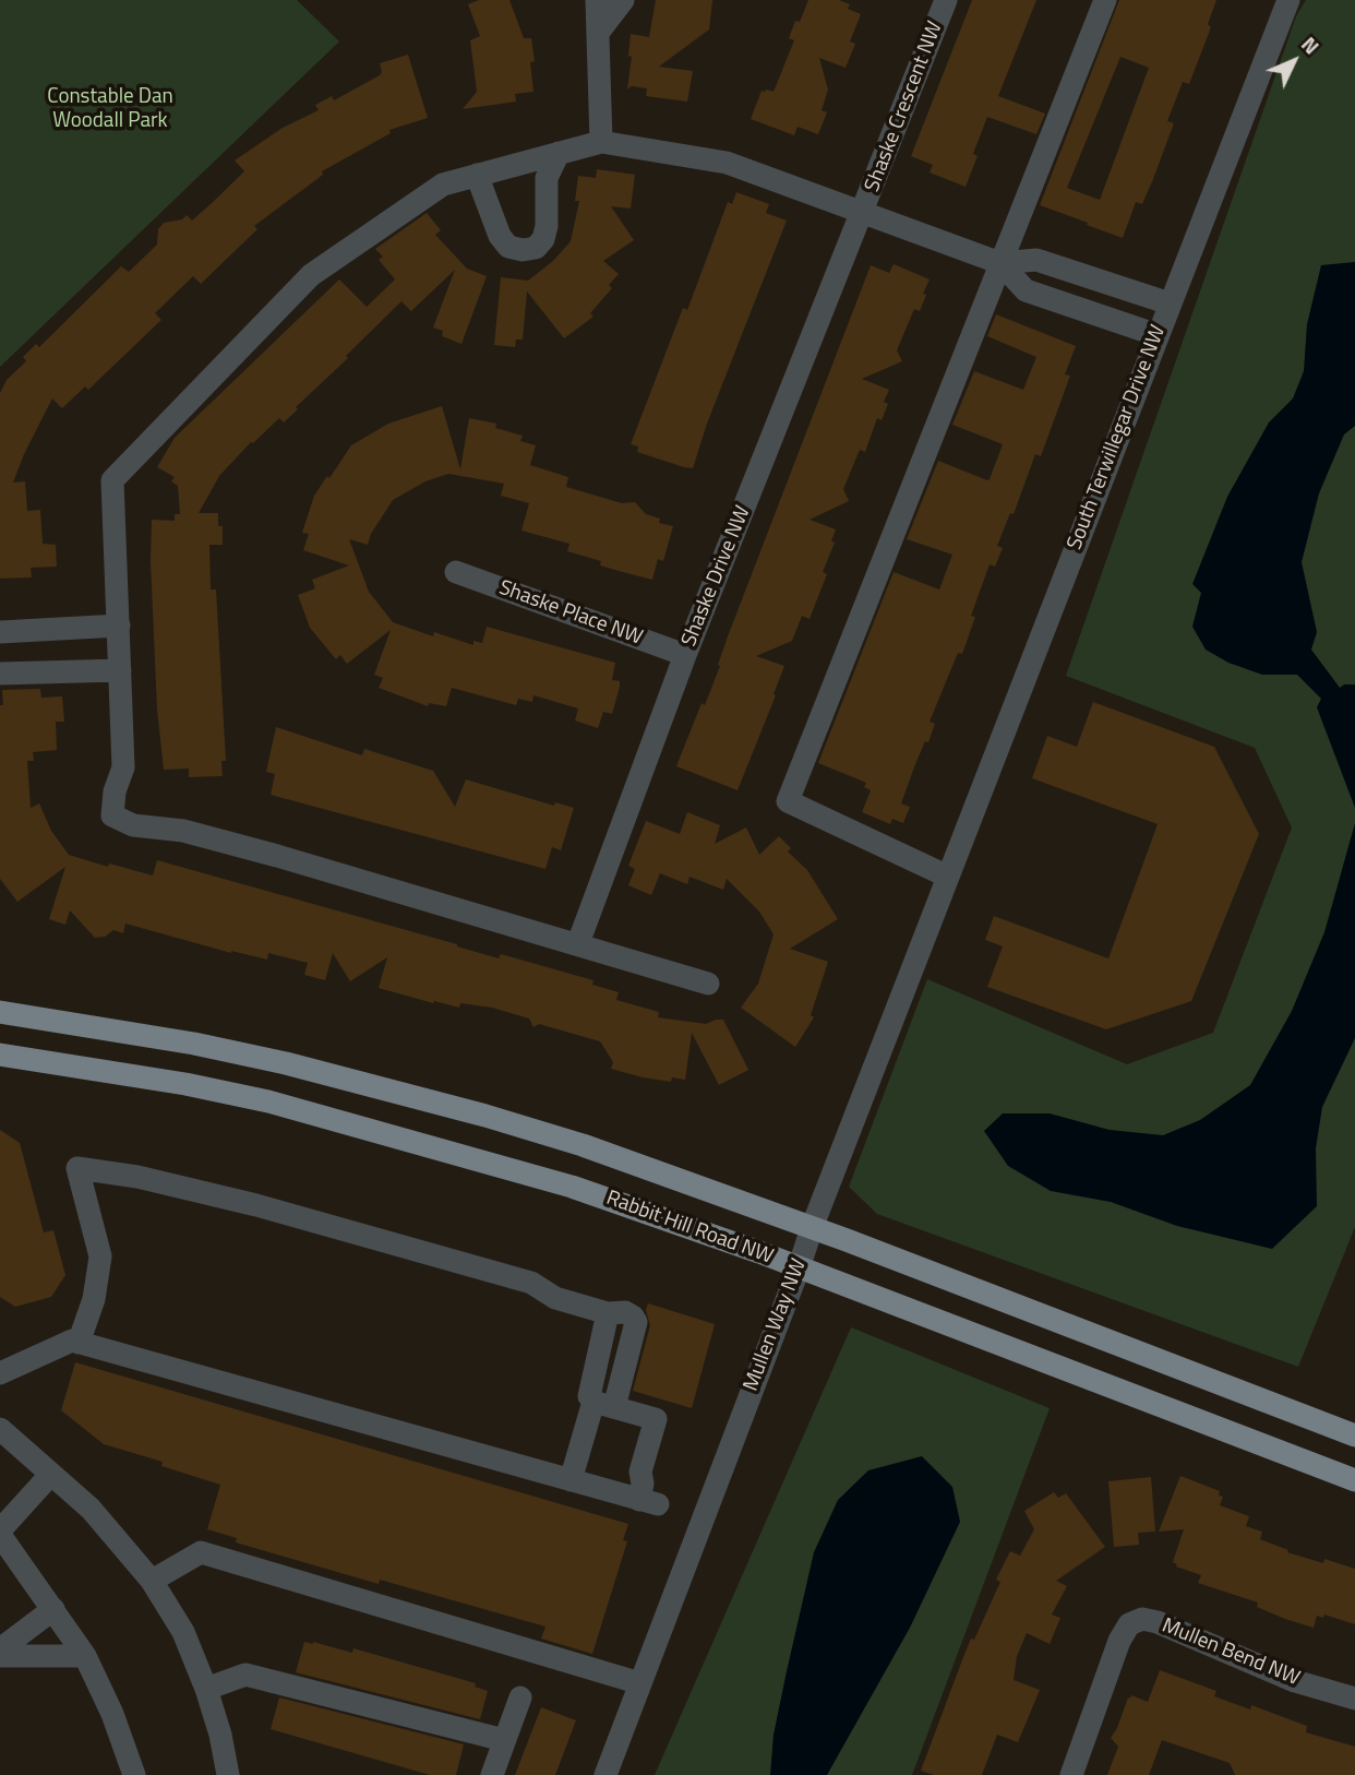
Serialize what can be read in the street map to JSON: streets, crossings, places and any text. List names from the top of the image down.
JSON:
{
  "streets": {
    "main road": ["Rabbit Hill Road NW"],
    "street": [
      "Shaske Crescent NW",
      "South Terwillegar Drive NW",
      "Shaske Drive NW",
      "Shaske Place NW",
      "Mullen Way NW",
      "Mullen Bend NW"
    ]
  },
  "crossings": [
    ["Shaske Crescent NW", "Shaske Drive NW"],
    ["South Terwillegar Drive NW", "Mullen Way NW"],
    ["Shaske Drive NW", "Shaske Place NW"],
    ["Rabbit Hill Road NW", "Mullen Way NW"]
  ],
  "parks": ["Constable Dan Woodall Park"],
  "north": "top right"
}
